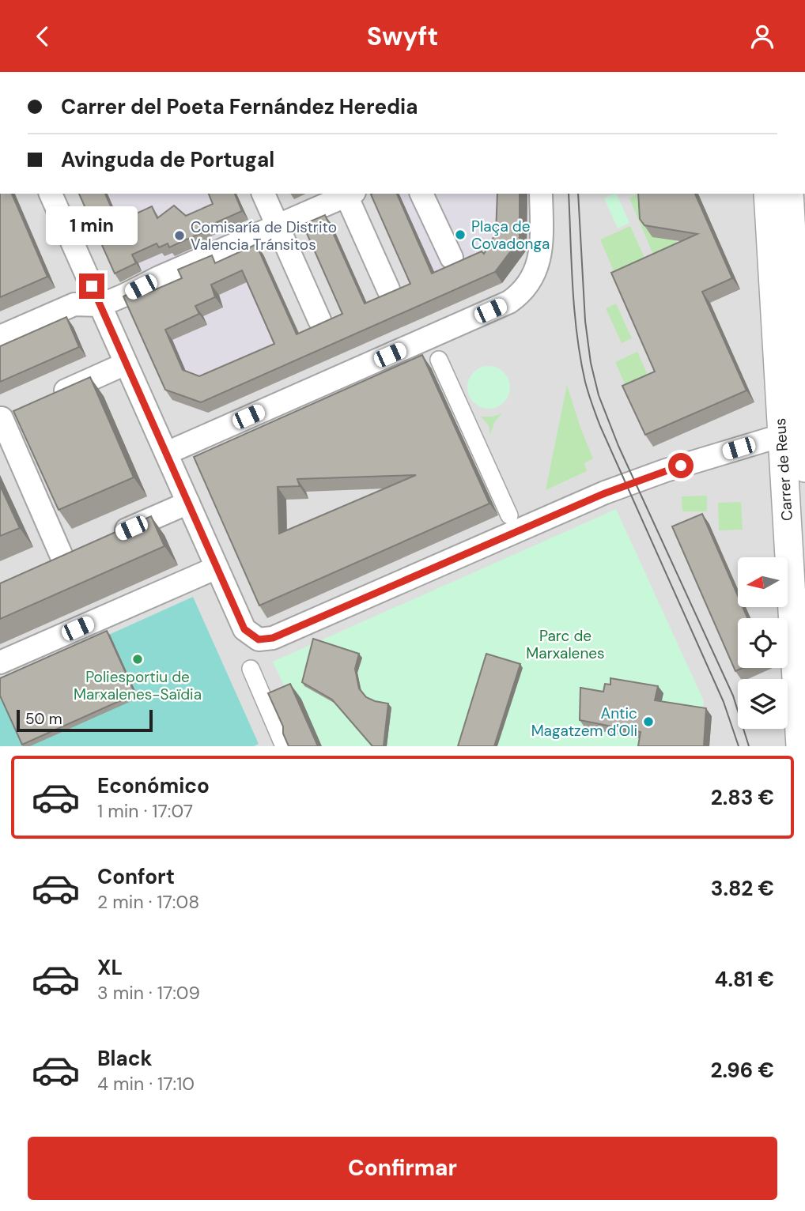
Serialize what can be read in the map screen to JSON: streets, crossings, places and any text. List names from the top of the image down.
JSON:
{
  "streets": {
    "street": ["Carrer de Reus"]
  },
  "parks": ["Parc de Marxalenes"],
  "places": [
    "Plaça de Covadonga",
    "Comisaría de Distrito Valencia Tránsitos",
    "Poliesportiu de Marxalenes-Saïdia",
    "Antic Magatzem d'Oli"
  ],
  "scale_bar": "50 m",
  "north": "left",
  "page": {
    "header": "Swyft",
    "banner": ["Carrer del Poeta Fernández Heredia", "Avinguda de Portugal"],
    "bubble": "1 min",
    "scale": "50 m",
    "list": [
      {
        "name": "Económico",
        "note": "1 min · 17:07",
        "value": "2.83 €"
      },
      {
        "name": "Confort",
        "note": "2 min · 17:08",
        "value": "3.82 €"
      },
      {
        "name": "XL",
        "note": "3 min · 17:09",
        "value": "4.81 €"
      },
      {
        "name": "Black",
        "note": "4 min · 17:10",
        "value": "2.96 €"
      }
    ],
    "buttons": "Confirmar"
  }
}
